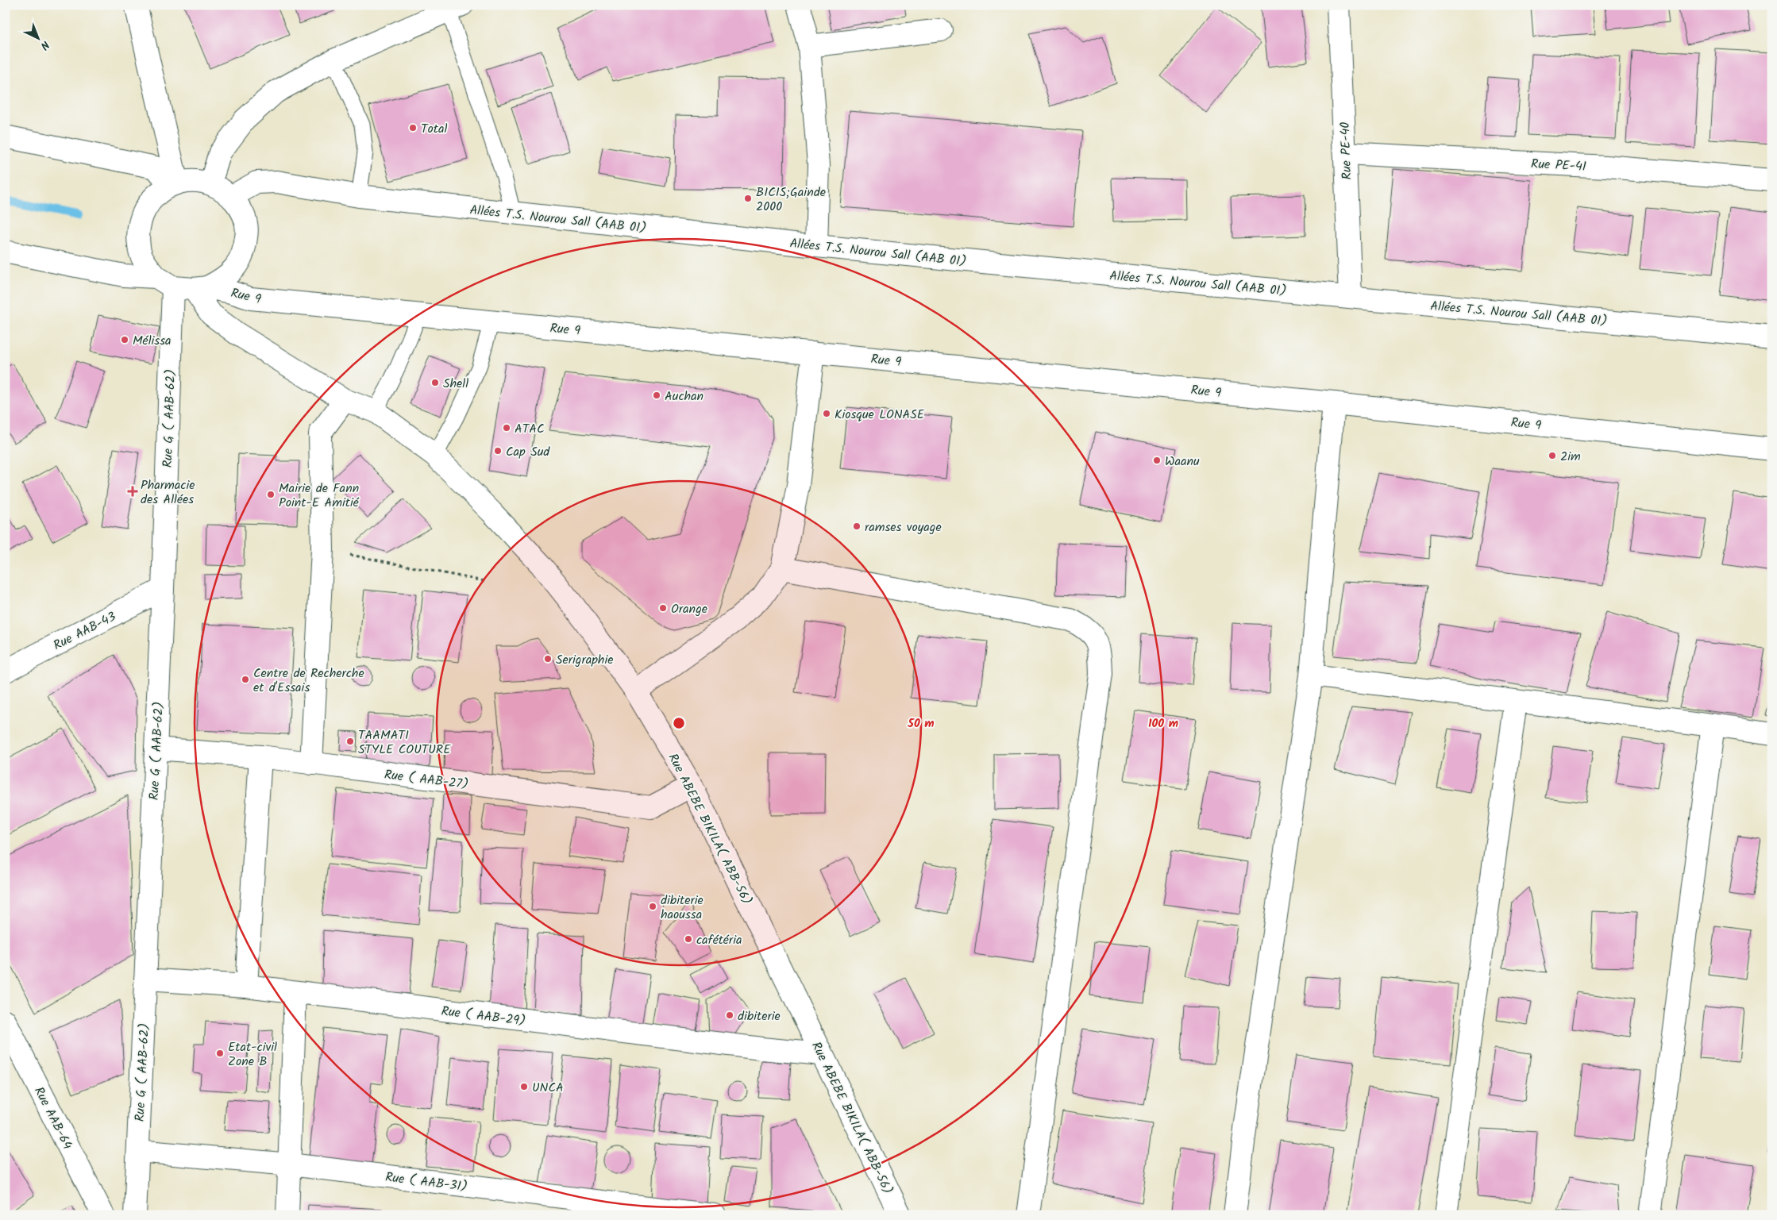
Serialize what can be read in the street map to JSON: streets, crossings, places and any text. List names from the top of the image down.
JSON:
{
  "streets": {
    "street": [
      "Rue PE-40",
      "Rue PE-41",
      "Allées T.S. Nourou Sall (AAB 01)",
      "Rue 9",
      "Rue G ( AAB-62)",
      "Rue AAB-43",
      "Rue ( AAB-27)",
      "Rue ABEBE BIKILA( ABB-56)",
      "Rue ( AAB-29)",
      "Rue AAB-64",
      "Rue ( AAB-31)"
    ]
  },
  "crossings": [
    ["Rue PE-40", "Rue PE-41"],
    ["Rue PE-40", "Allées T.S. Nourou Sall (AAB 01)"],
    ["Allées T.S. Nourou Sall (AAB 01)", "Rue 9"],
    ["Allées T.S. Nourou Sall (AAB 01)", "Rue G ( AAB-62)"],
    ["Allées T.S. Nourou Sall (AAB 01)", "Rue ABEBE BIKILA( ABB-56)"],
    ["Rue 9", "Rue G ( AAB-62)"],
    ["Rue 9", "Rue ABEBE BIKILA( ABB-56)"],
    ["Rue G ( AAB-62)", "Rue AAB-43"],
    ["Rue G ( AAB-62)", "Rue ( AAB-27)"],
    ["Rue G ( AAB-62)", "Rue ABEBE BIKILA( ABB-56)"],
    ["Rue G ( AAB-62)", "Rue ( AAB-29)"],
    ["Rue G ( AAB-62)", "Rue ( AAB-31)"],
    ["Rue ( AAB-27)", "Rue ABEBE BIKILA( ABB-56)"],
    ["Rue ABEBE BIKILA( ABB-56)", "Rue ( AAB-29)"]
  ],
  "places": {
    "other": [
      "Total",
      "BICIS;Gainde 2000",
      "Mélissa",
      "Shell",
      "Auchan",
      "Kiosque LONASE",
      "ATAC",
      "Cap Sud",
      "2im",
      "Waanu",
      "Mairie de Fann Point-E Amitié",
      "ramses voyage",
      "Orange",
      "Serigraphie",
      "Centre de Recherche et d'Essais",
      "TAAMATI STYLE COUTURE",
      "dibiterie haoussa",
      "cafétéria",
      "dibiterie",
      "Etat-civil Zone B",
      "UNCA"
    ],
    "health": ["Pharmacie des Allées"]
  },
  "north": "bottom right",
  "rings": ["50 m", "100 m"]
}
